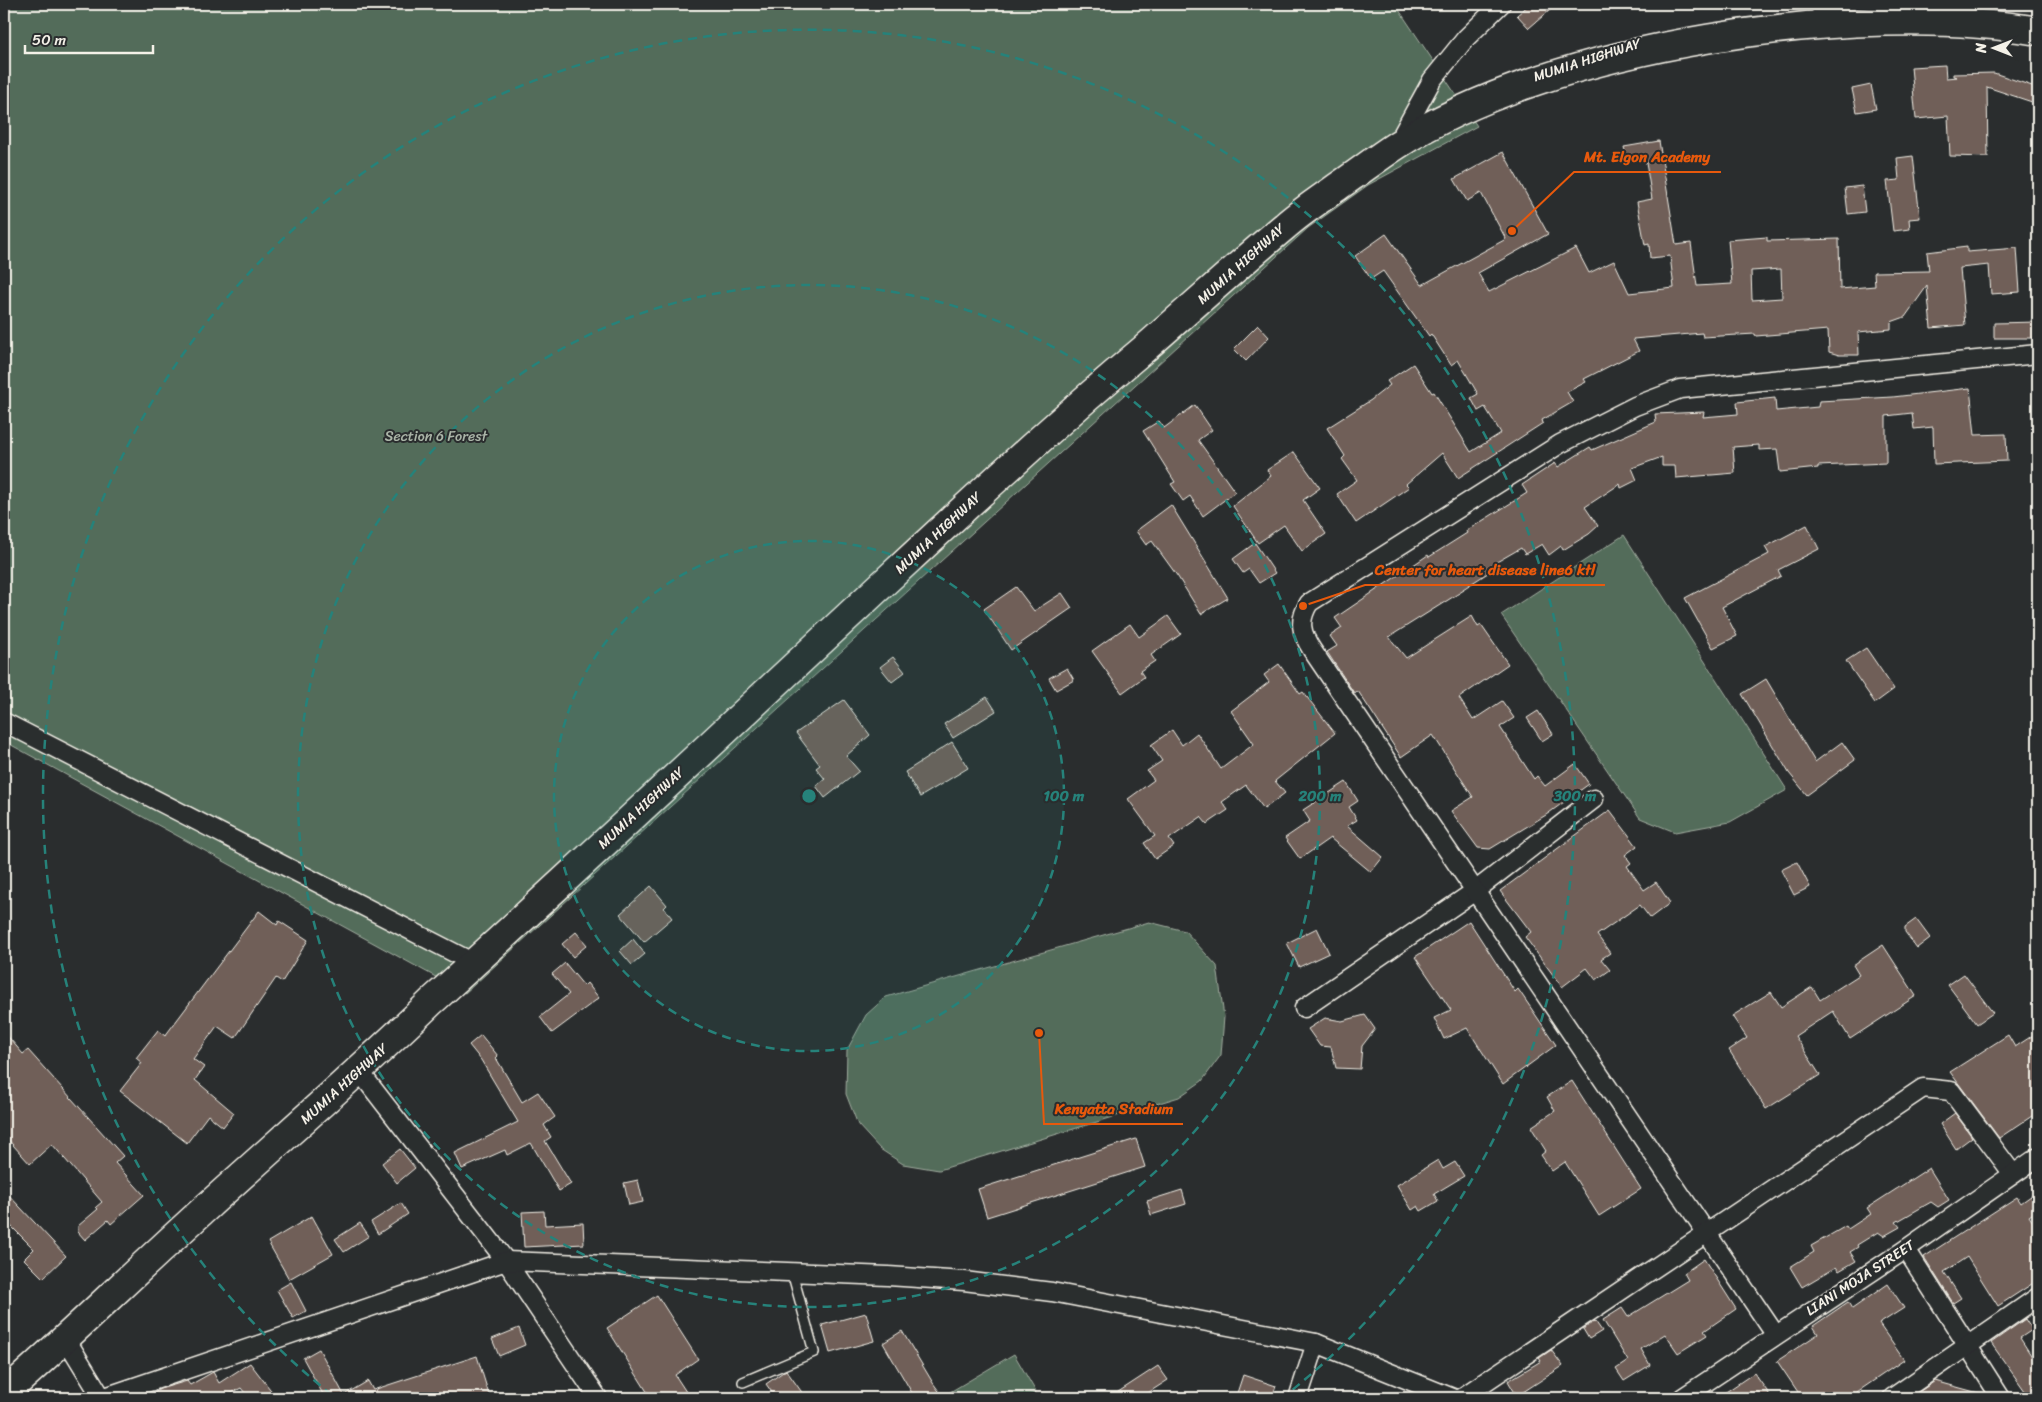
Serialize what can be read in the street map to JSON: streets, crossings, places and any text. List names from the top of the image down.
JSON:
{
  "streets": {
    "highway": ["MUMIA HIGHWAY"],
    "street": ["LIANI MOJA STREET"]
  },
  "parks": ["Section 6 Forest"],
  "places": ["Mt. Elgon Academy", "Center for heart disease line6 ktl", "Kenyatta Stadium"],
  "scale_bar": "50 m",
  "north": "left",
  "rings": ["100 m", "200 m", "300 m"]
}
